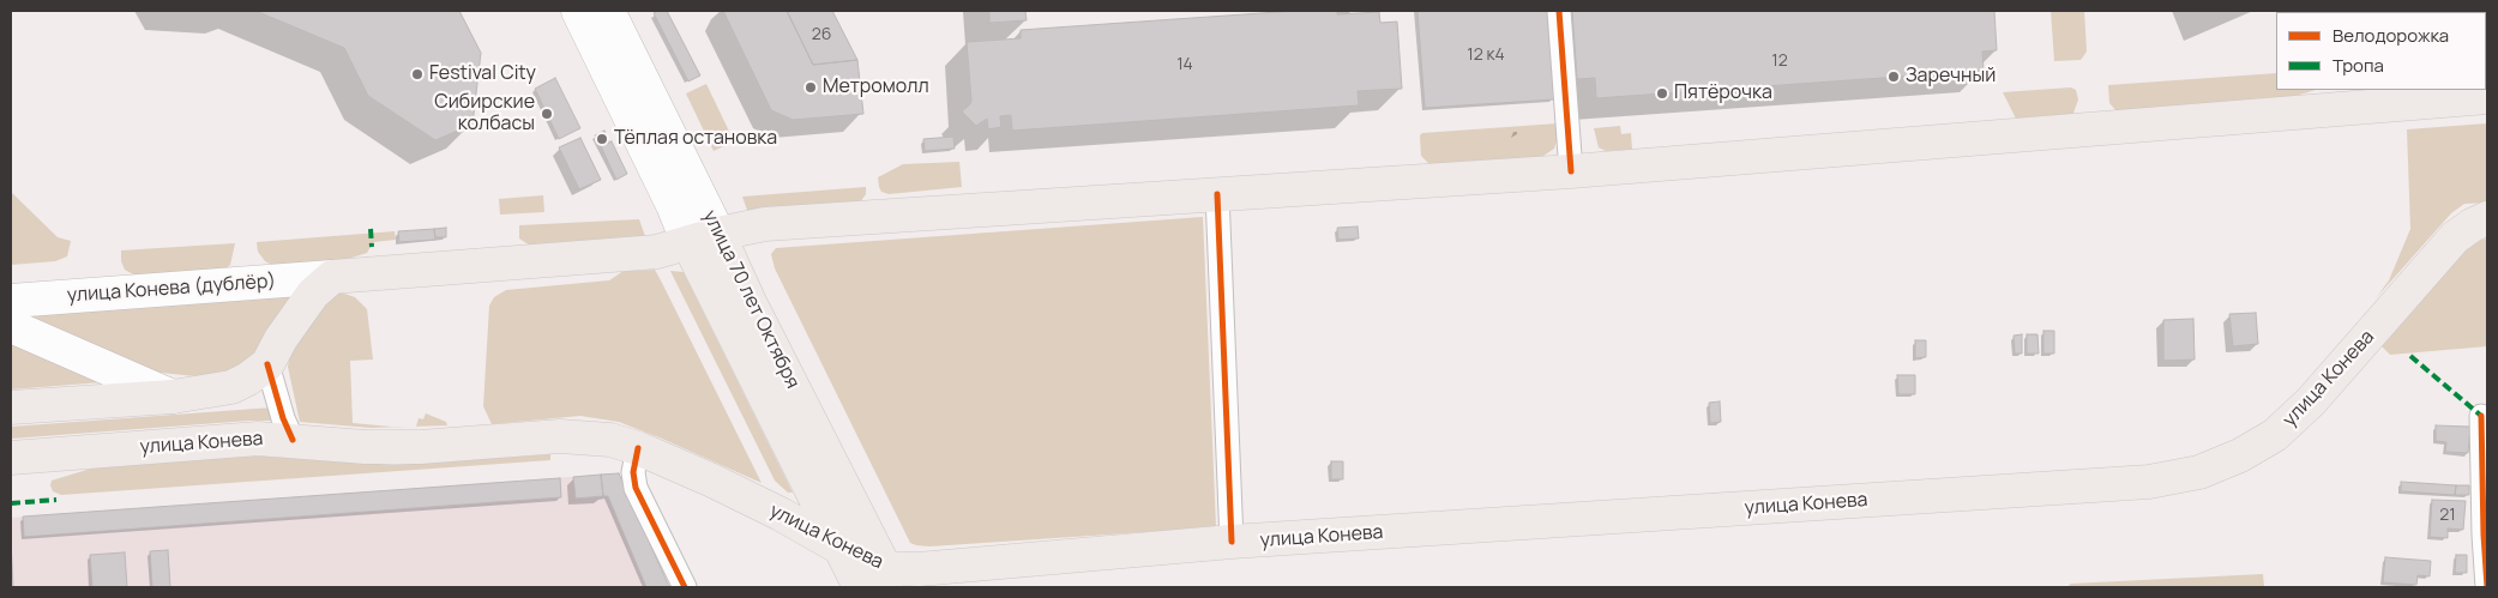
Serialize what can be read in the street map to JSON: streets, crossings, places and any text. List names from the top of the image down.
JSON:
{
  "streets": {
    "main road": ["улица Конева (дублёр)", "улица 70 лет Октября", "улица Конева"]
  },
  "crossings": [
    ["улица 70 лет Октября", "улица Конева"]
  ],
  "places": [
    "Festival City",
    "Заречный",
    "Метромолл",
    "Пятёрочка",
    "Сибирские колбасы",
    "Тёплая остановка"
  ],
  "house_numbers": [
    "26",
    "12 к4",
    "12",
    "14",
    "21"
  ],
  "legend": ["Велодорожка", "Тропа"]
}
